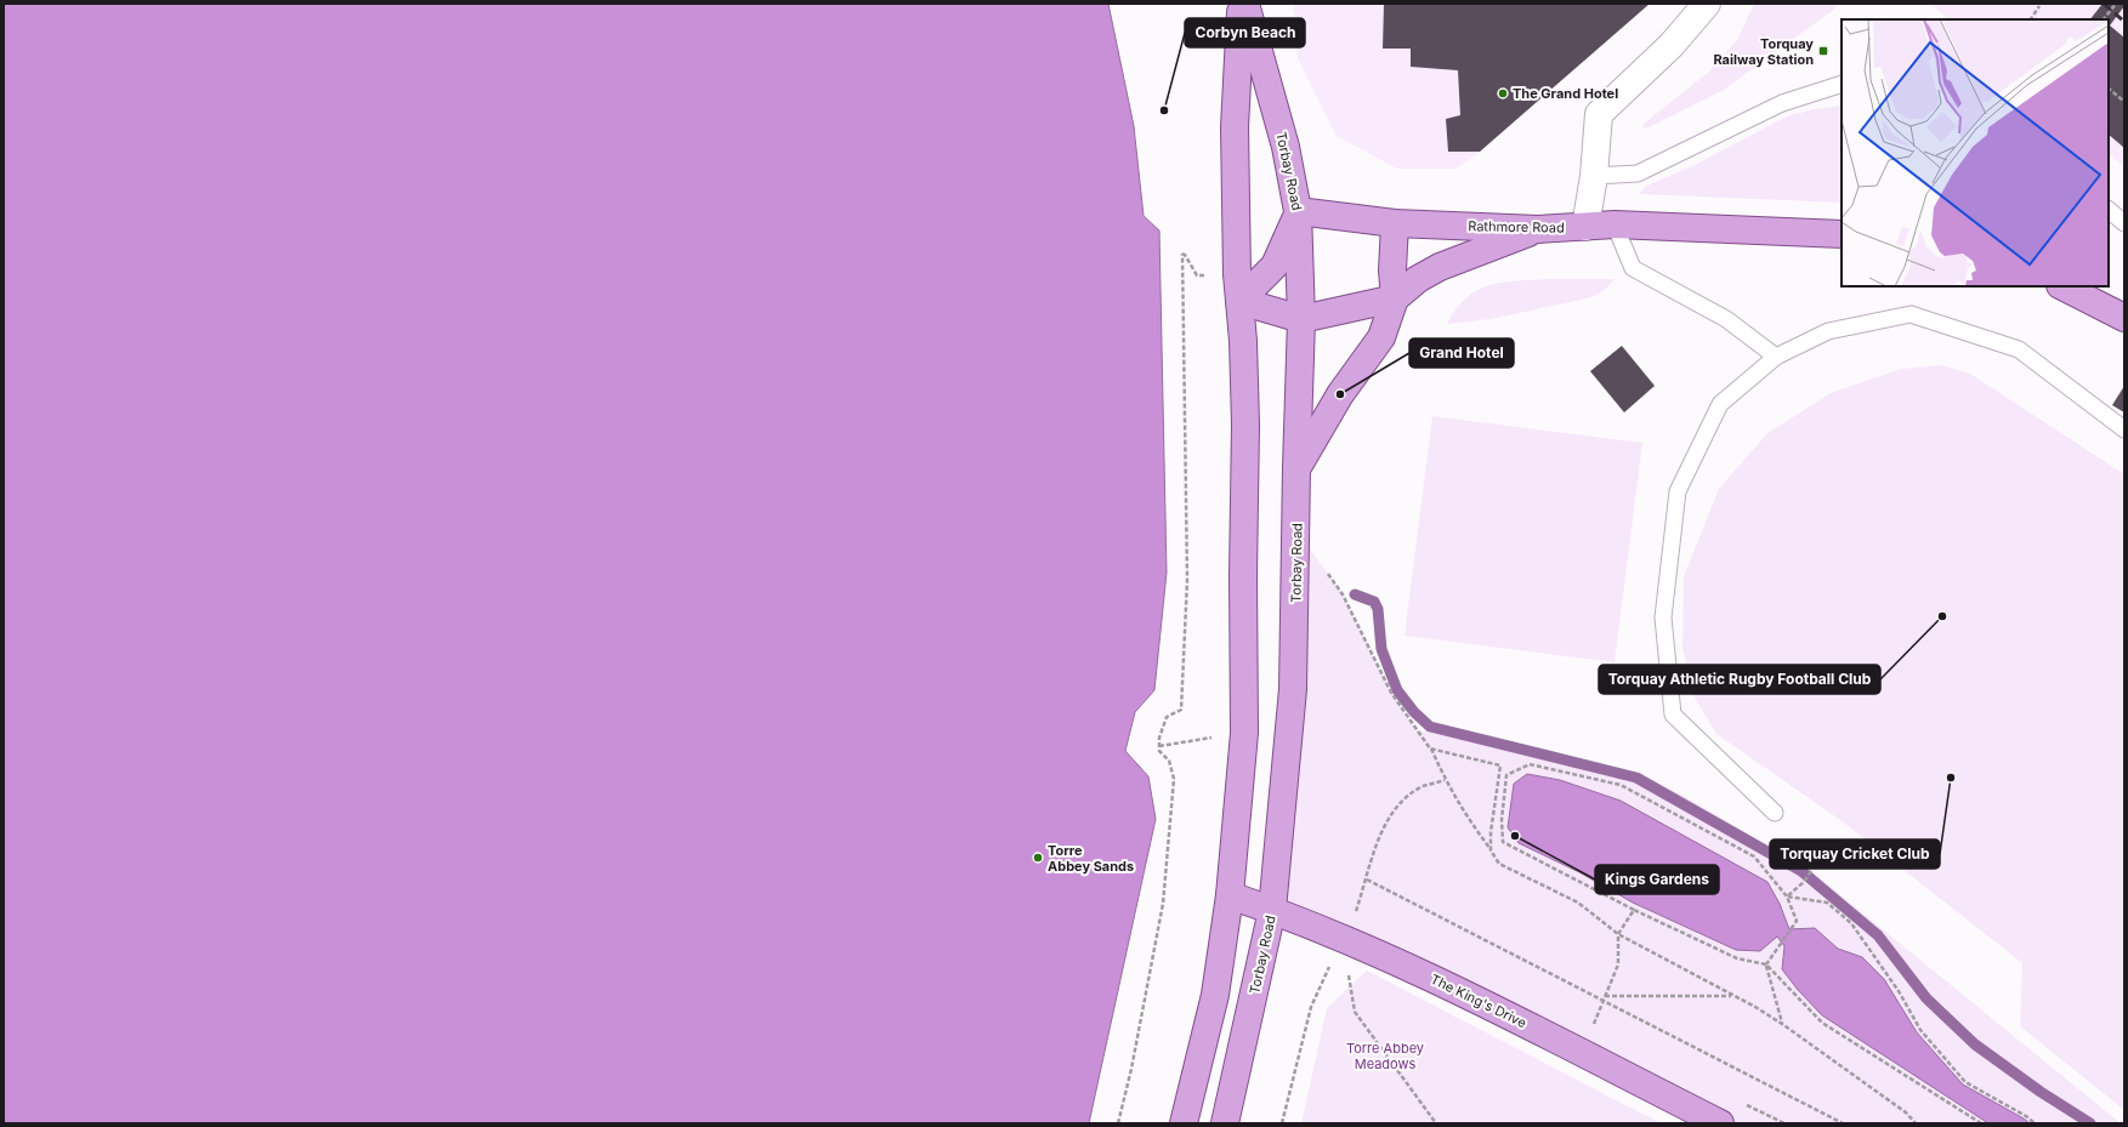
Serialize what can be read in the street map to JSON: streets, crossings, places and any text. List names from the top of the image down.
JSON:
{
  "streets": {
    "main road": ["Torbay Road", "Rathmore Road", "The King's Drive"]
  },
  "crossings": [
    ["Torbay Road", "Rathmore Road"],
    ["Torbay Road", "The King's Drive"]
  ],
  "parks": ["Torre Abbey Meadows"],
  "places": {
    "transit": ["Torquay Railway Station"],
    "other": [
      "The Grand Hotel",
      "Corbyn Beach",
      "Grand Hotel",
      "Torquay Athletic Rugby Football Club",
      "Torquay Cricket Club",
      "Kings Gardens",
      "Torre Abbey Sands"
    ]
  }
}
